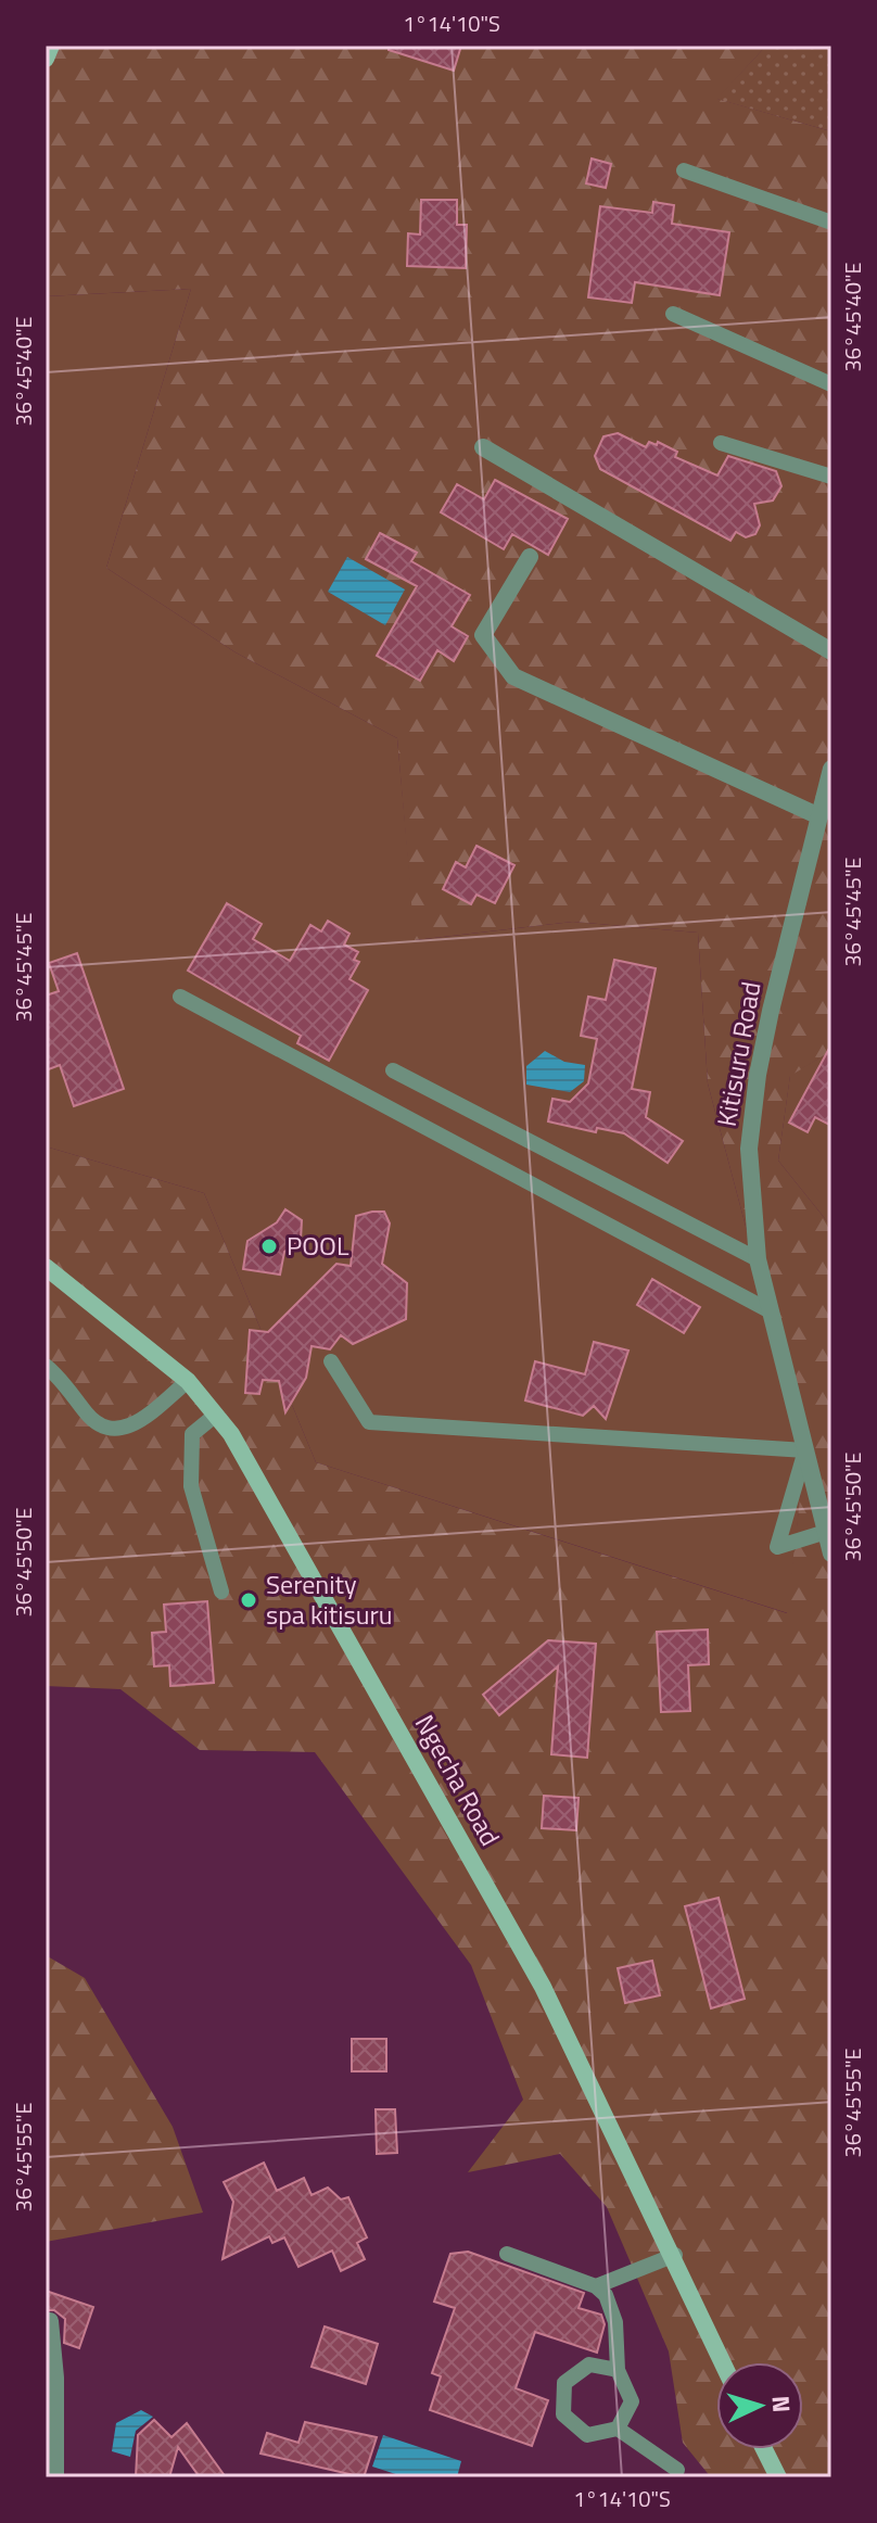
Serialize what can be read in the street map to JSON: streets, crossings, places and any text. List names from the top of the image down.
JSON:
{
  "streets": {
    "main road": ["Ngecha Road"],
    "street": ["Kitisuru Road"]
  },
  "places": ["POOL", "Serenity spa kitisuru"],
  "north": "right",
  "coordinates": [
    "1°14'10\"S",
    "36°45'40\"E",
    "36°45'45\"E",
    "36°45'50\"E",
    "36°45'55\"E"
  ]
}
